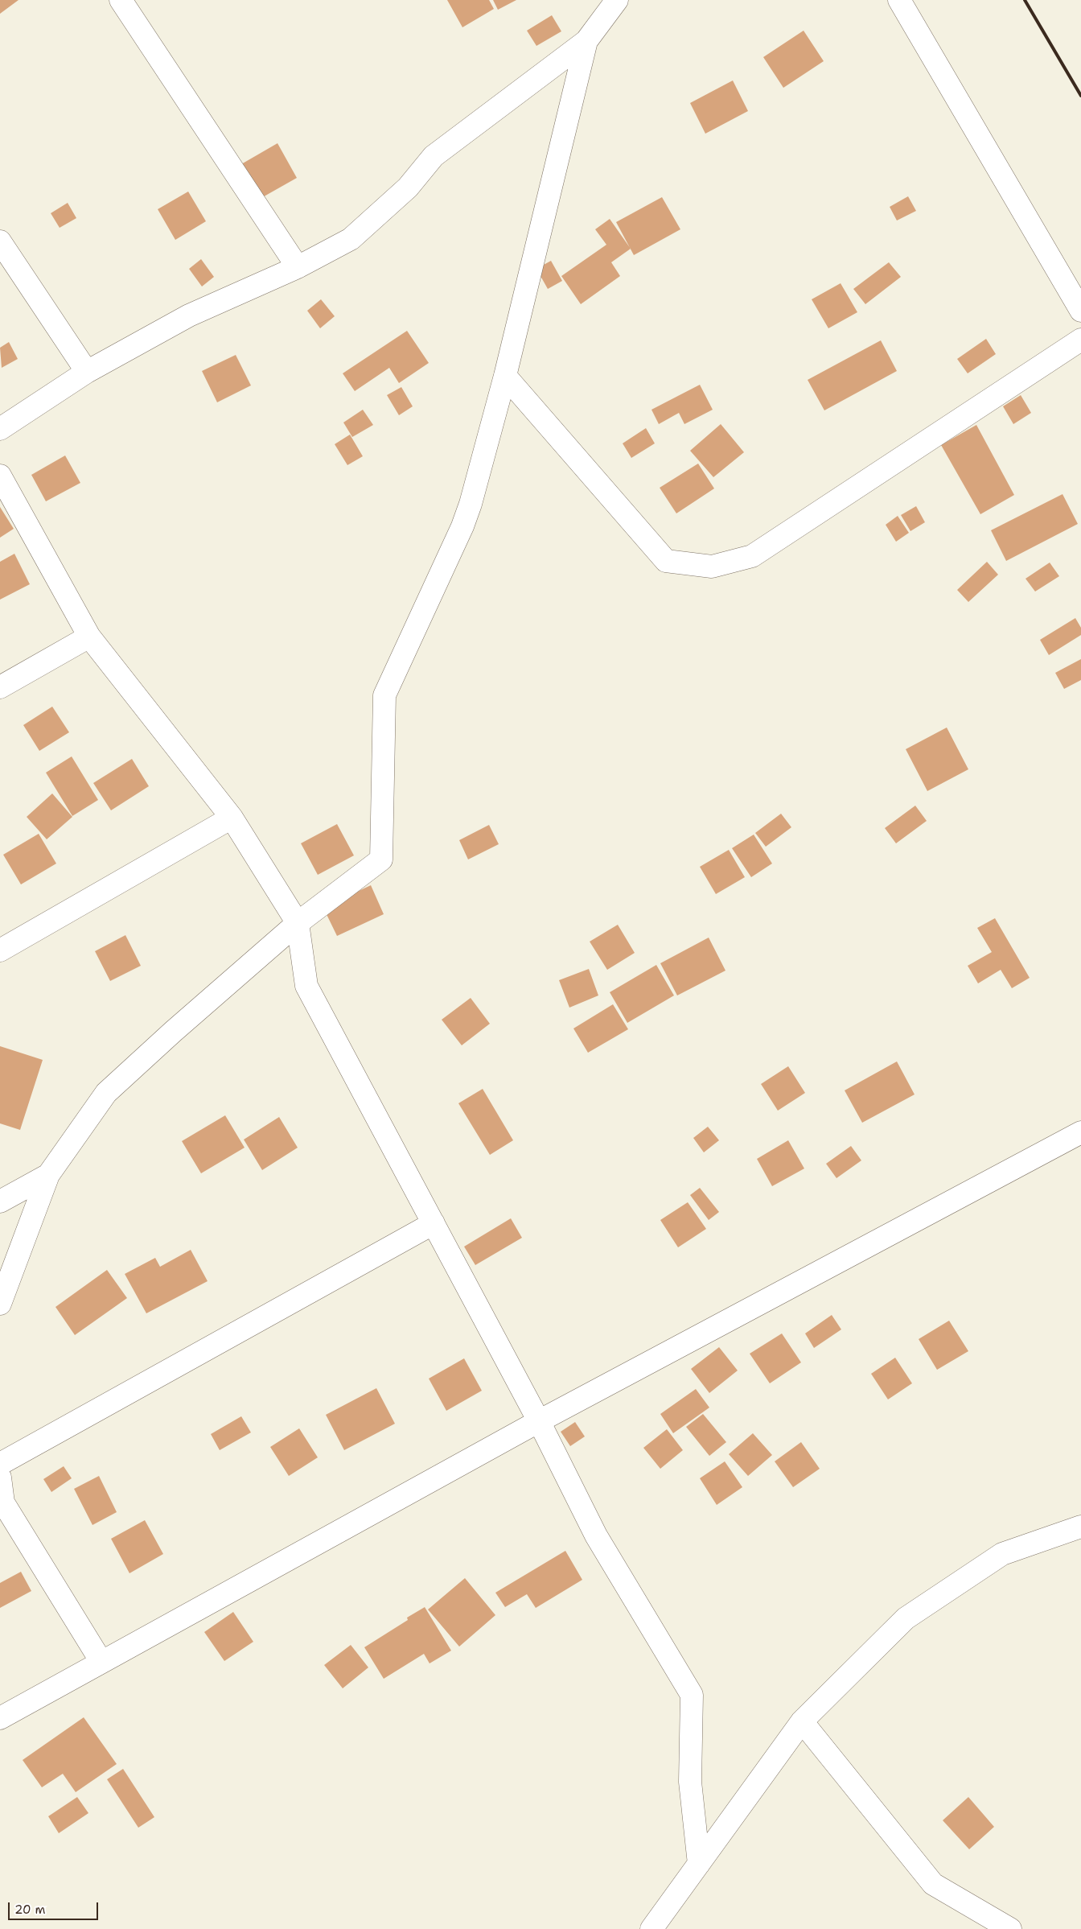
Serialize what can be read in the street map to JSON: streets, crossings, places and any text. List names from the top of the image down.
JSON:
{
  "scale_bar": "20 m"
}
